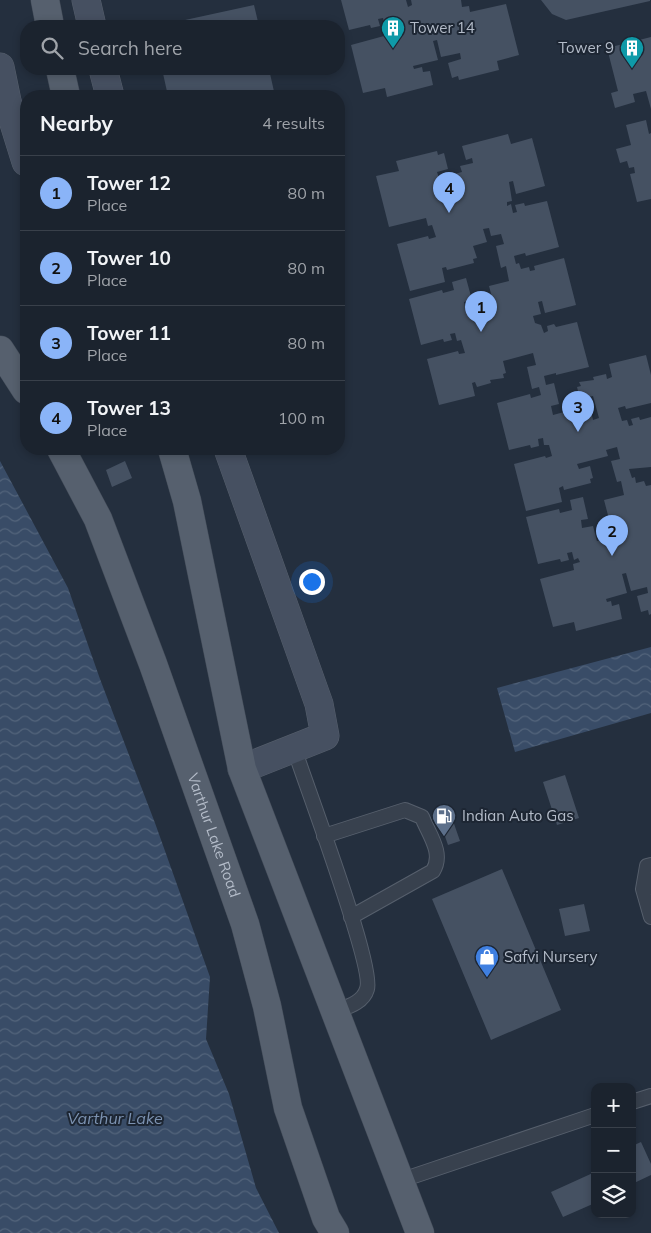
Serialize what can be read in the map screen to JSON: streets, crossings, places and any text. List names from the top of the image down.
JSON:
{
  "streets": {
    "main road": ["Varthur Lake Road"]
  },
  "water": ["Varthur Lake"],
  "places": {
    "building": ["Tower 14", "Tower 9"],
    "fuel station": ["Indian Auto Gas"],
    "shop": ["Safvi Nursery"]
  },
  "page": {
    "search": "Search here",
    "heading": ["Nearby", "4 results"],
    "list": [
      {
        "mark": "1",
        "name": "Tower 12",
        "note": "Place",
        "value": "80 m"
      },
      {
        "mark": "2",
        "name": "Tower 10",
        "note": "Place",
        "value": "80 m"
      },
      {
        "mark": "3",
        "name": "Tower 11",
        "note": "Place",
        "value": "80 m"
      },
      {
        "mark": "4",
        "name": "Tower 13",
        "note": "Place",
        "value": "100 m"
      }
    ],
    "pins": [
      "4",
      "1",
      "3",
      "2"
    ],
    "map_buttons": ["+", "−"]
  }
}
